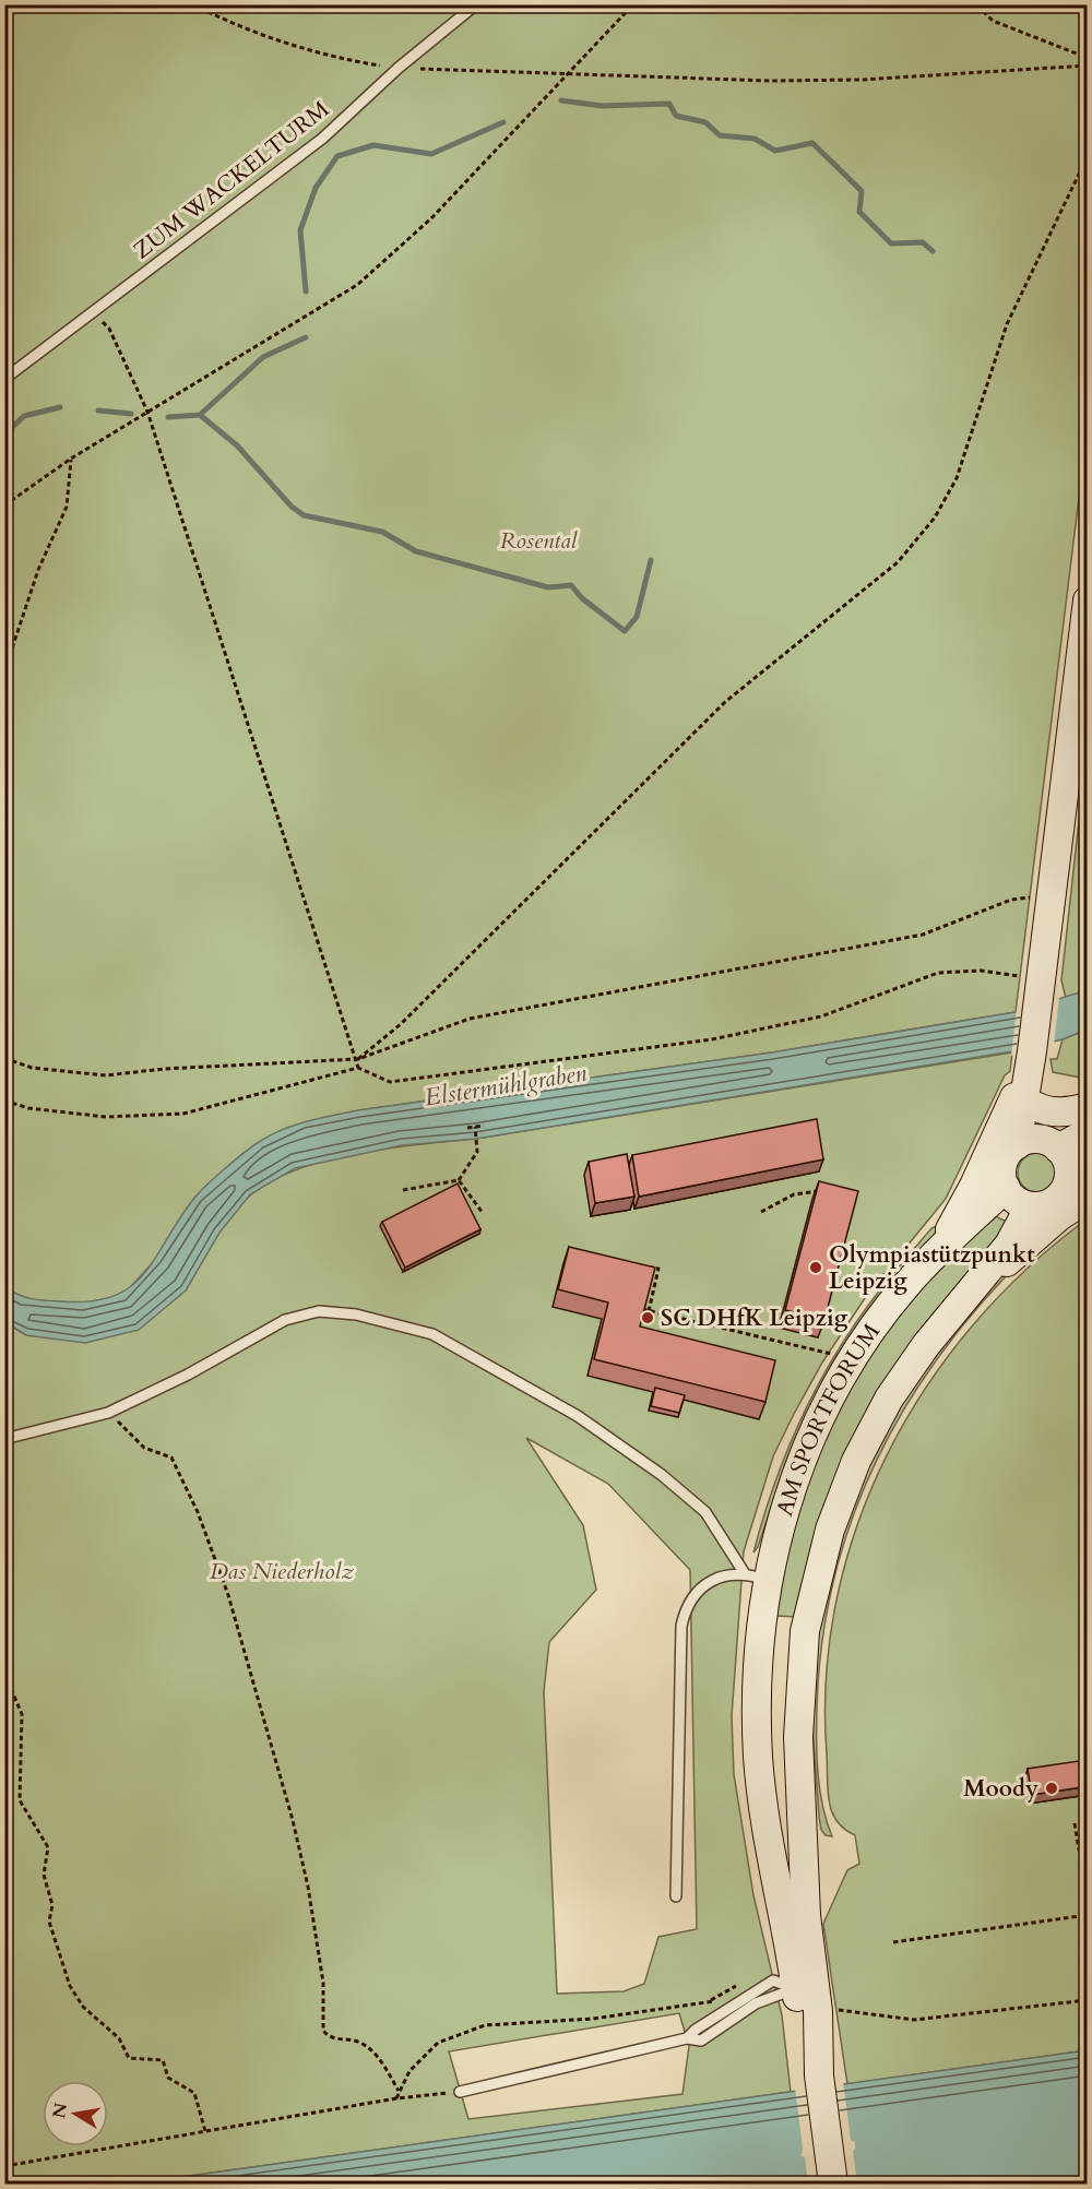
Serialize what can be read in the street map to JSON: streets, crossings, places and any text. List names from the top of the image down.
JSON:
{
  "streets": {
    "main road": ["AM SPORTFORUM"],
    "lane": ["ZUM WACKELTURM"]
  },
  "water": ["Elstermühlgraben"],
  "parks": ["Rosental", "Das Niederholz"],
  "places": ["Olympiastützpunkt Leipzig", "SC DHfK Leipzig", "Moody"],
  "north": "left"
}
